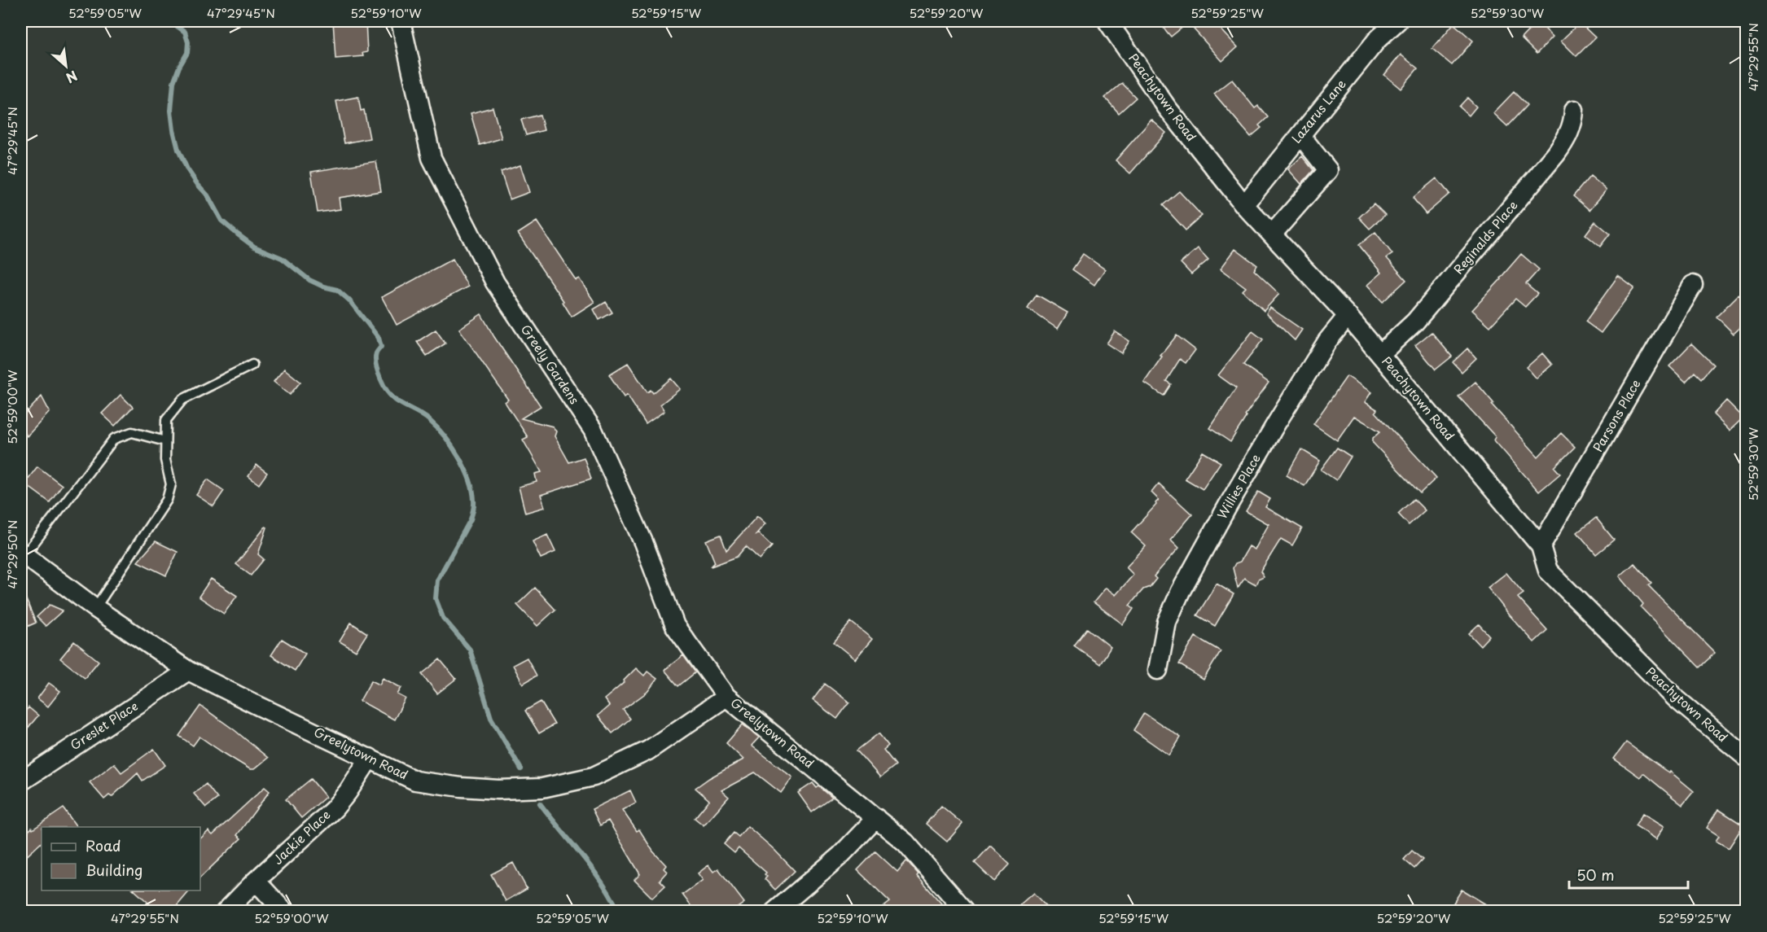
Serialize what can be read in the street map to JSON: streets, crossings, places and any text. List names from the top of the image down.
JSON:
{
  "streets": {
    "street": [
      "Peachytown Road",
      "Lazarus Lane",
      "Reginalds Place",
      "Greely Gardens",
      "Parsons Place",
      "Willies Place",
      "Greslet Place",
      "Greelytown Road",
      "Jackie Place"
    ]
  },
  "crossings": [
    ["Peachytown Road", "Lazarus Lane"],
    ["Peachytown Road", "Reginalds Place"],
    ["Peachytown Road", "Parsons Place"],
    ["Peachytown Road", "Willies Place"],
    ["Greely Gardens", "Greelytown Road"],
    ["Greslet Place", "Greelytown Road"],
    ["Greelytown Road", "Jackie Place"]
  ],
  "legend": ["Road", "Building"],
  "scale_bar": "50 m",
  "north": "bottom right",
  "coordinates": [
    "52°59'05\"W",
    "47°29'45\"N",
    "52°59'10\"W",
    "52°59'15\"W",
    "52°59'20\"W",
    "52°59'25\"W",
    "52°59'30\"W",
    "47°29'55\"N",
    "52°59'00\"W",
    "47°29'50\"N"
  ]
}
